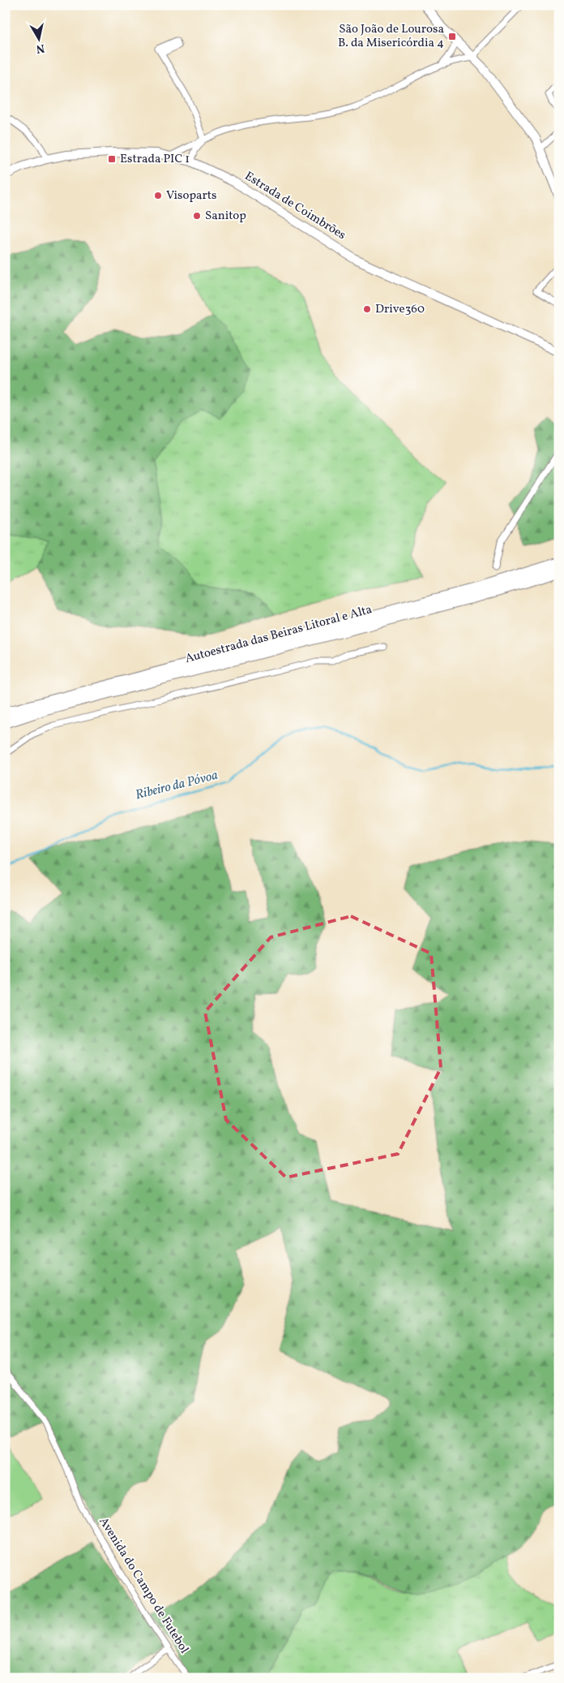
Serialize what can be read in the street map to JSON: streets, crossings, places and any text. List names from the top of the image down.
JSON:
{
  "streets": {
    "highway": ["Autoestrada das Beiras Litoral e Alta"],
    "street": ["Estrada de Coimbrões", "Avenida do Campo de Futebol"]
  },
  "water": ["Ribeiro da Póvoa"],
  "places": {
    "transit": ["São João de Lourosa B. da Misericórdia 4", "Estrada PIC 1"],
    "other": ["Visoparts", "Sanitop", "Drive360"]
  },
  "north": "bottom"
}
